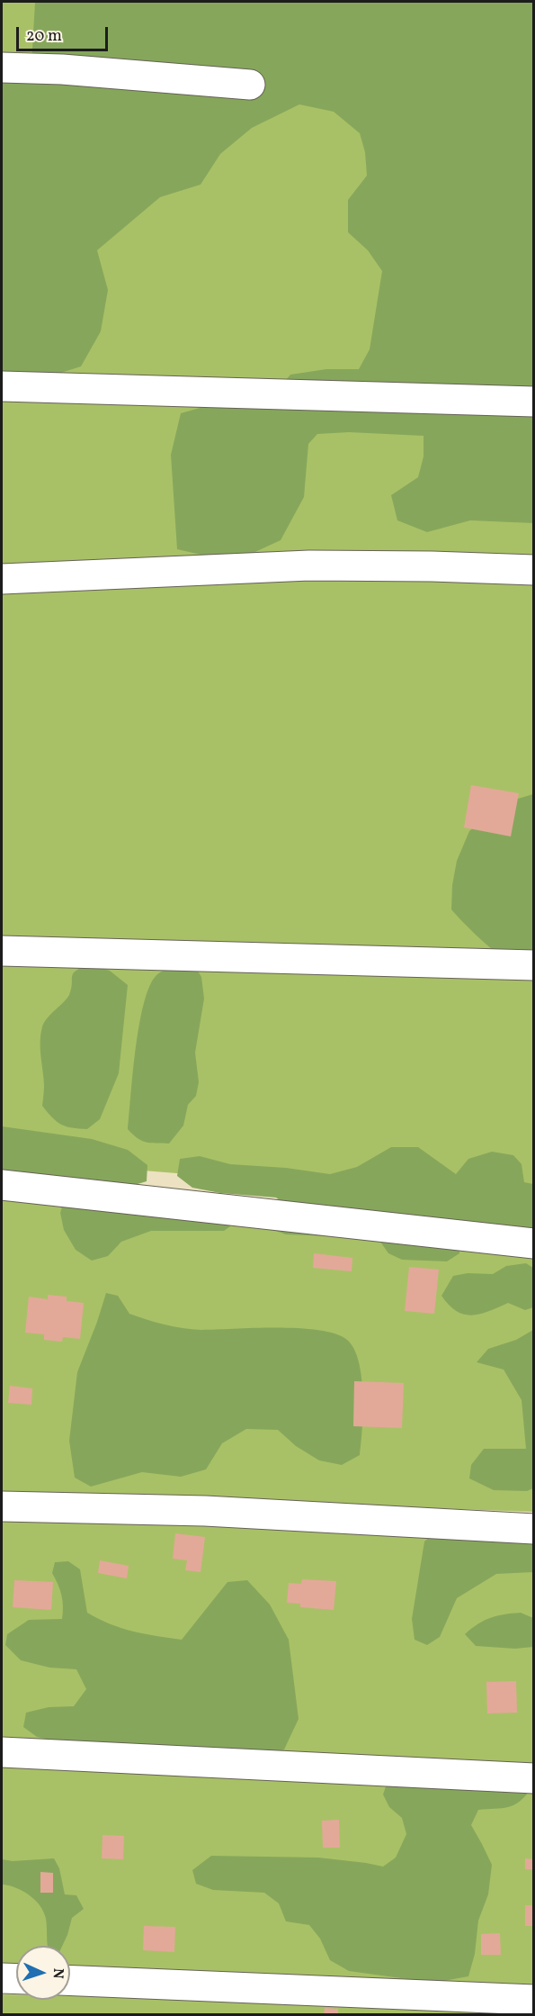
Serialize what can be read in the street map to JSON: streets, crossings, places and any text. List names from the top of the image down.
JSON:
{
  "scale_bar": "20 m",
  "north": "right"
}
